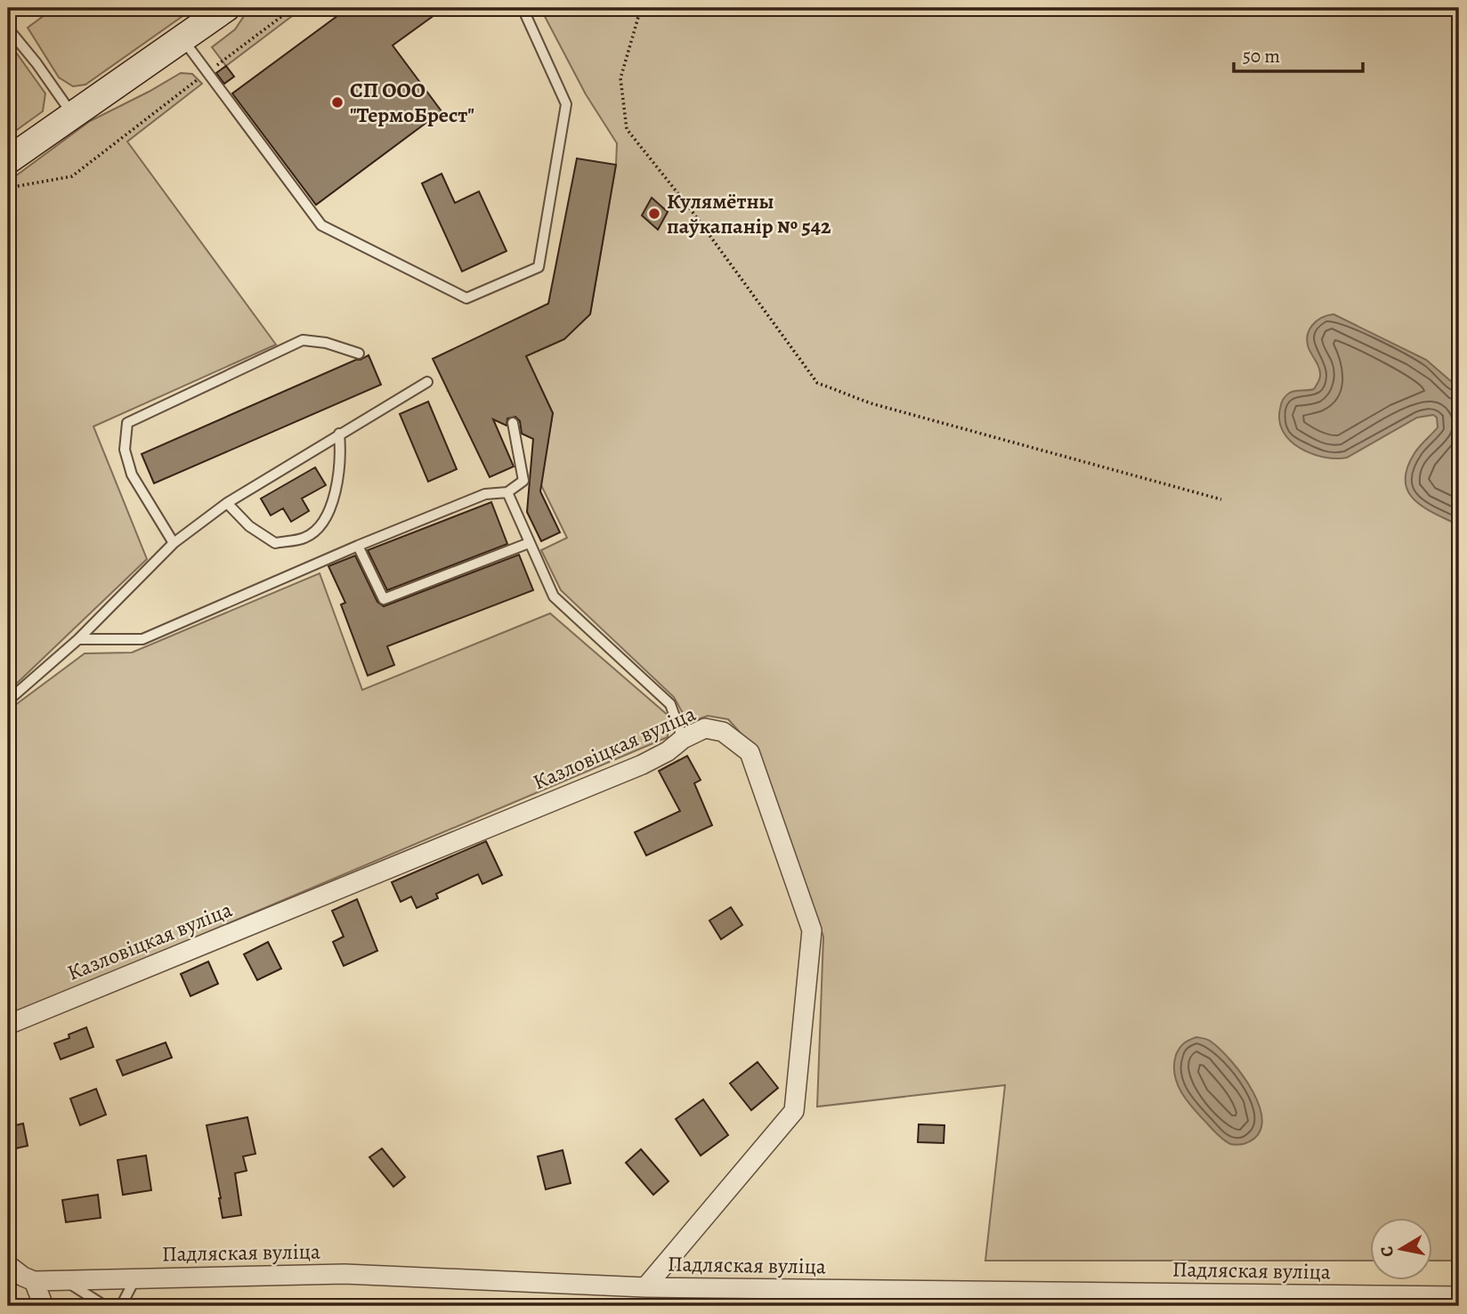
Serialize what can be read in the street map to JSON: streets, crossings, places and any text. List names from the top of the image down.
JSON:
{
  "streets": {
    "street": ["Казловіцкая вуліца", "Падляская вуліца"]
  },
  "crossings": [
    ["Казловіцкая вуліца", "Падляская вуліца"]
  ],
  "places": ["СП ООО \"ТермоБрест\"", "Кулямётны паўкапанір № 542"],
  "scale_bar": "50 m",
  "north": "left"
}
